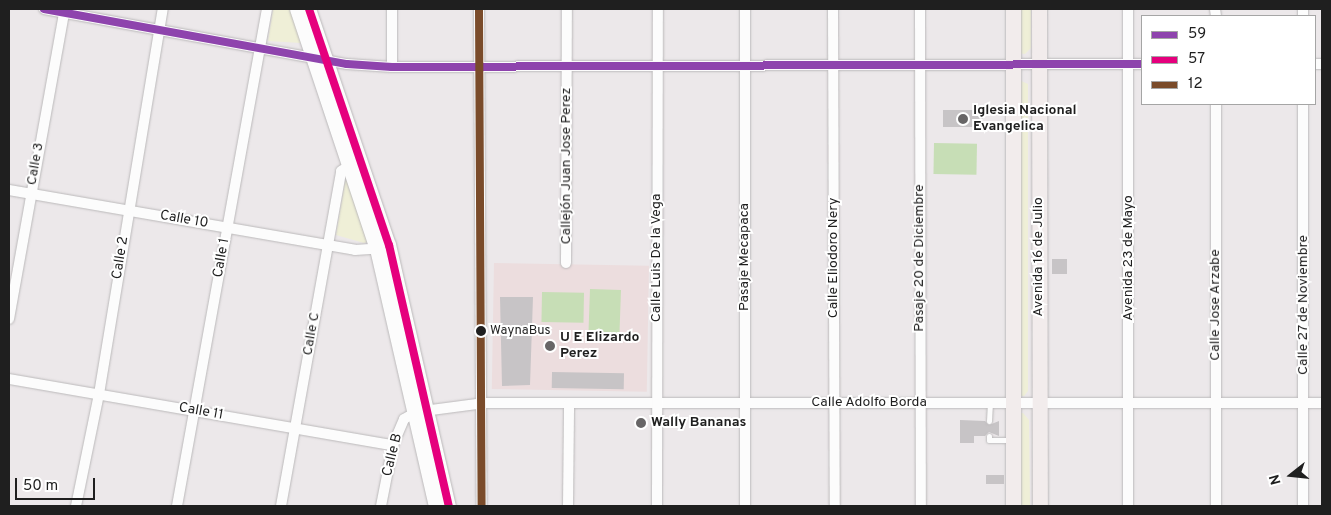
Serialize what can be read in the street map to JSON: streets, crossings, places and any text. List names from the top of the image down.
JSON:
{
  "streets": {
    "main road": ["Avenida 16 de Julio"],
    "street": [
      "Calle 3",
      "Callejón Juan Jose Perez",
      "Calle 10",
      "Pasaje Mecapaca",
      "Calle 2",
      "Calle 1",
      "Calle Luis De la Vega",
      "Calle Eliodoro Nery",
      "Pasaje 20 de Diciembre",
      "Avenida 23 de Mayo",
      "Calle Jose Arzabe",
      "Calle 27 de Noviembre",
      "Calle C",
      "Calle Adolfo Borda",
      "Calle 11",
      "Calle B"
    ]
  },
  "crossings": [
    ["Calle 3", "Calle 10"],
    ["Calle 10", "Calle 2"],
    ["Calle 10", "Calle 1"],
    ["Calle 10", "Calle C"],
    ["Pasaje Mecapaca", "Calle Adolfo Borda"],
    ["Avenida 16 de Julio", "Calle Adolfo Borda"],
    ["Calle 2", "Calle 11"],
    ["Calle 1", "Calle 11"],
    ["Calle Luis De la Vega", "Calle Adolfo Borda"],
    ["Calle Eliodoro Nery", "Calle Adolfo Borda"],
    ["Pasaje 20 de Diciembre", "Calle Adolfo Borda"],
    ["Avenida 23 de Mayo", "Calle Adolfo Borda"],
    ["Calle Jose Arzabe", "Calle Adolfo Borda"],
    ["Calle 27 de Noviembre", "Calle Adolfo Borda"],
    ["Calle C", "Calle 11"],
    ["Calle Adolfo Borda", "Calle B"],
    ["Calle 11", "Calle B"]
  ],
  "places": [
    "Iglesia Nacional Evangelica",
    "WaynaBus",
    "U E Elizardo Perez",
    "Wally Bananas"
  ],
  "lines": ["transit line 59", "transit line 57", "transit line 12"],
  "legend": ["59", "57", "12"],
  "scale_bar": "50 m",
  "north": "left"
}
